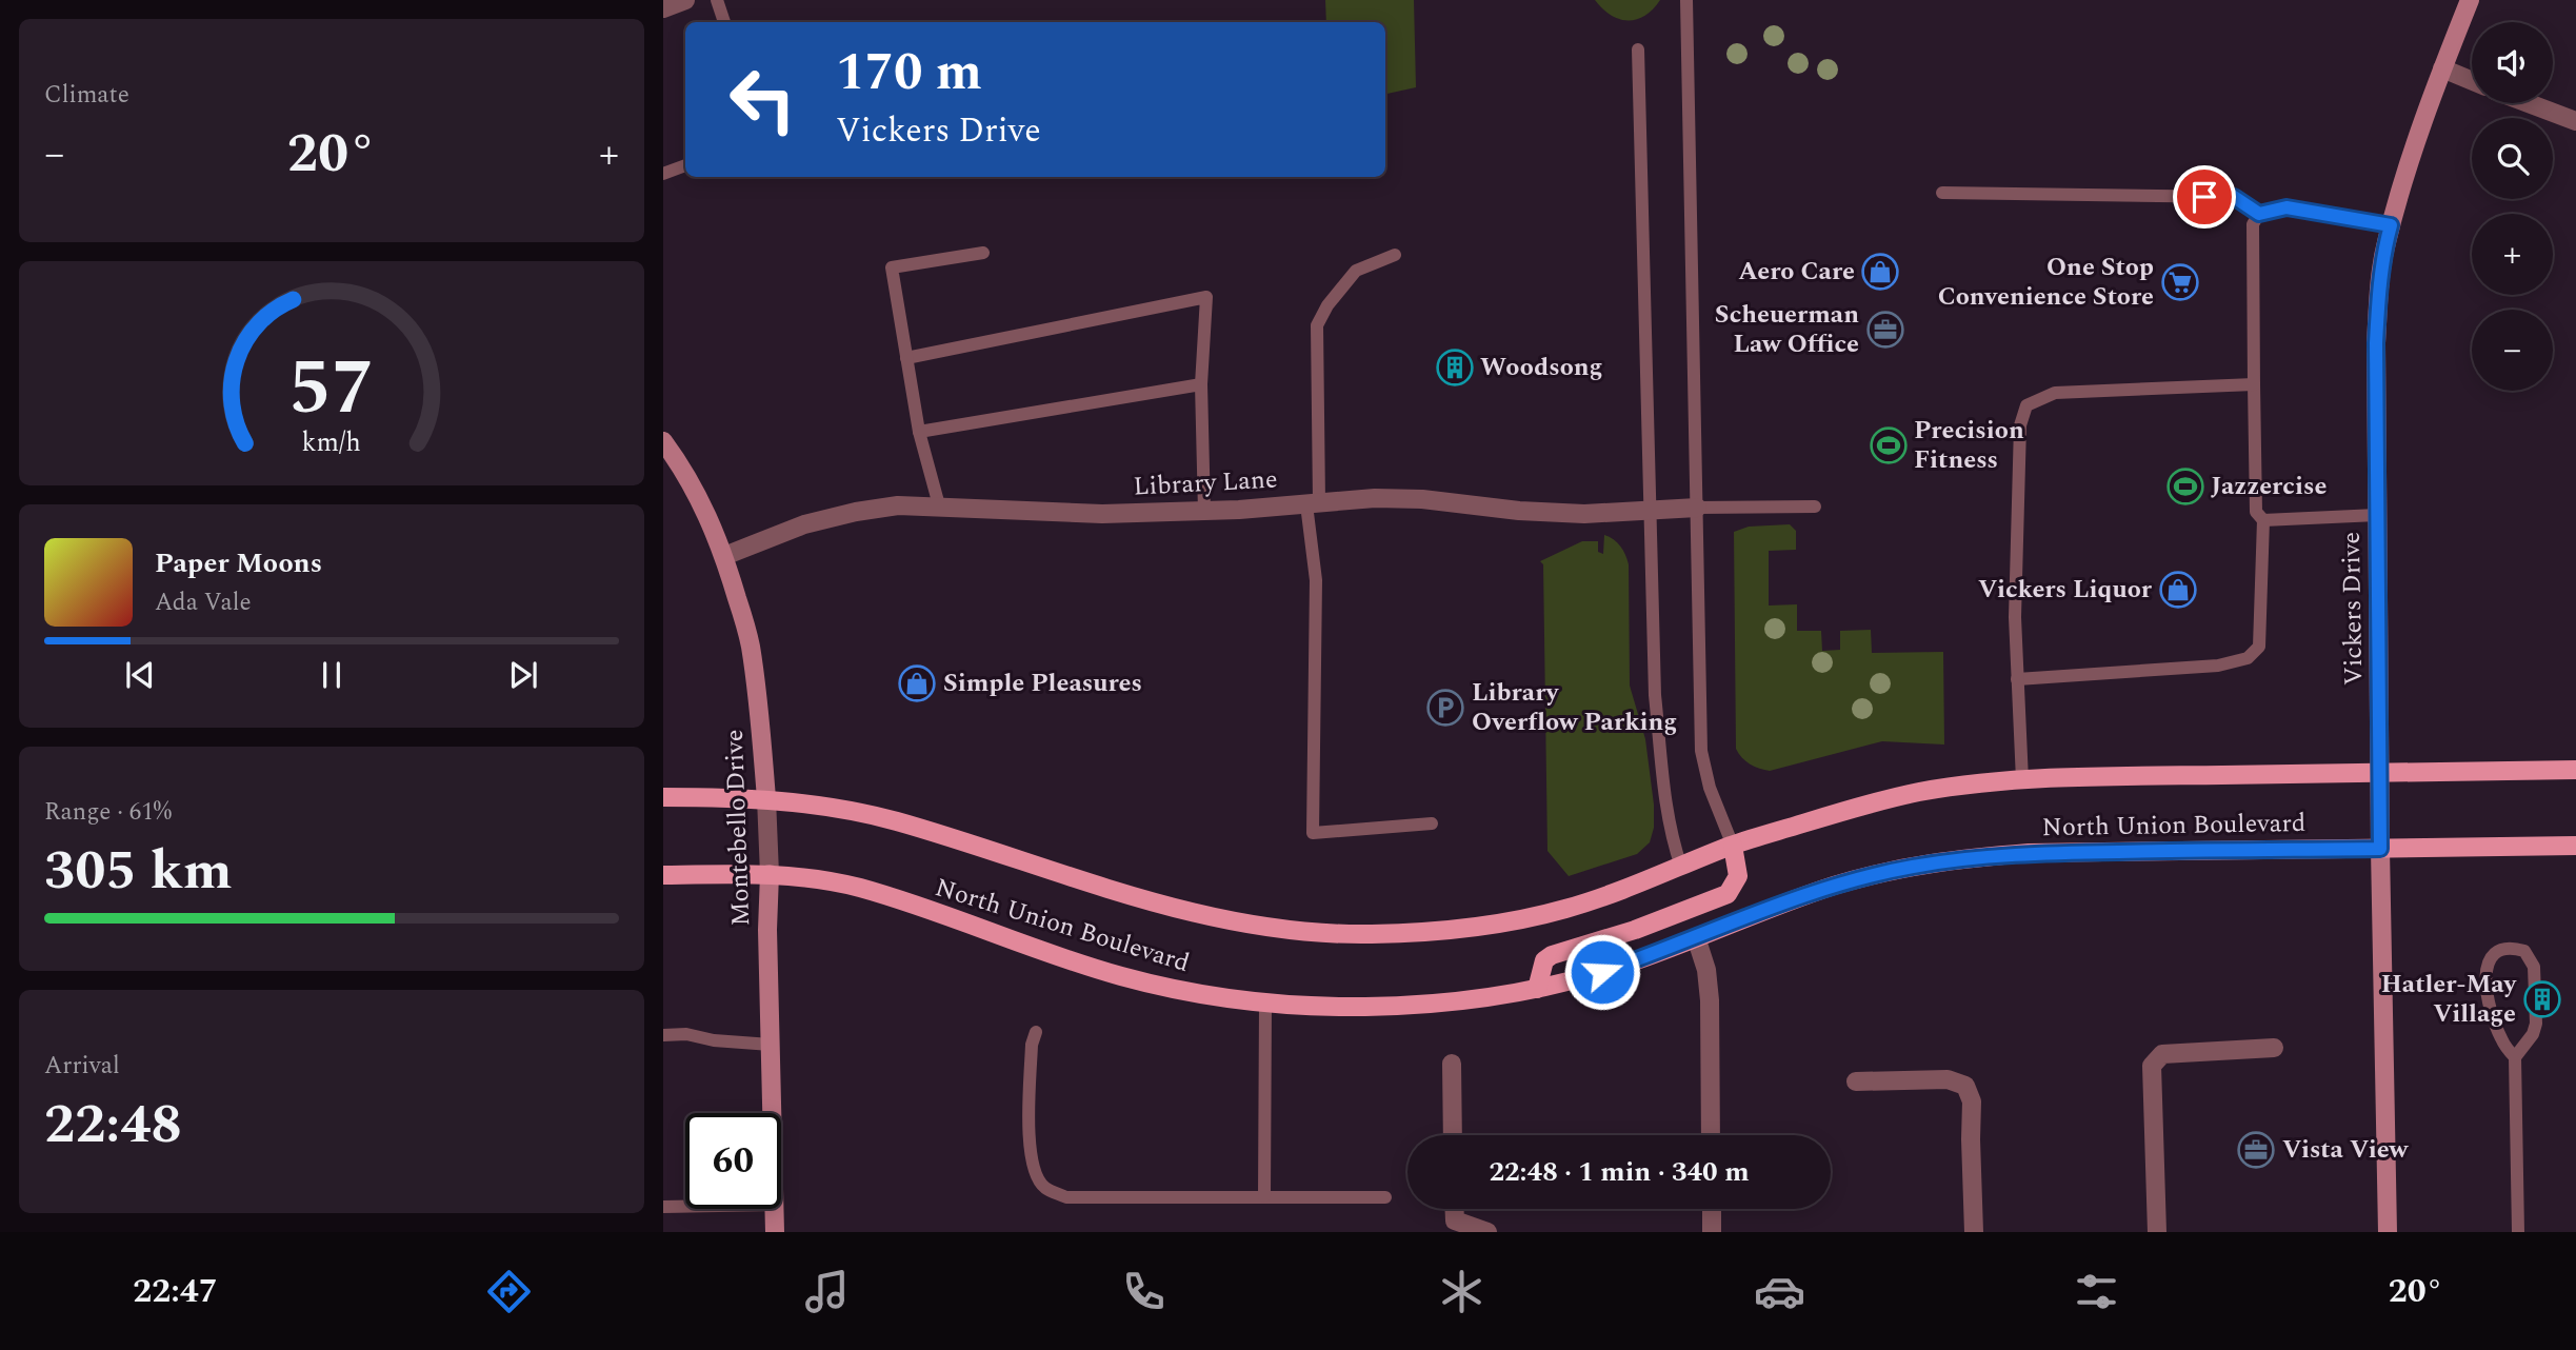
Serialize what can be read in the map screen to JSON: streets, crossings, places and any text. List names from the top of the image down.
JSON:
{
  "streets": {
    "main road": ["Vickers Drive", "North Union Boulevard", "Montebello Drive"],
    "street": ["Library Lane"]
  },
  "crossings": [
    ["Library Lane", "Montebello Drive"],
    ["Vickers Drive", "North Union Boulevard"],
    ["North Union Boulevard", "Montebello Drive"]
  ],
  "places": {
    "shop": ["Aero Care", "Vickers Liquor", "Simple Pleasures"],
    "supermarket": ["One Stop Convenience Store"],
    "office": ["Scheuerman Law Office", "Vista View"],
    "building": ["Woodsong", "Hatler-May Village"],
    "sports": ["Precision Fitness", "Jazzercise"],
    "parking": ["Library Overflow Parking"]
  },
  "page": {
    "tile": [
      "Climate",
      ["Range · 61%", "305 km"],
      ["Arrival", "22:48"]
    ],
    "map_buttons": ["+", "−"],
    "turn": ["170 m", "Vickers Drive"],
    "heat": ["−", "20°", "+"],
    "song": ["Paper Moons", "Ada Vale"],
    "limit": "60",
    "trip": "22:48 · 1 min · 340 m",
    "tabs": ["22:47", "20°"],
    "gauge": ["57", "km/h"]
  }
}
